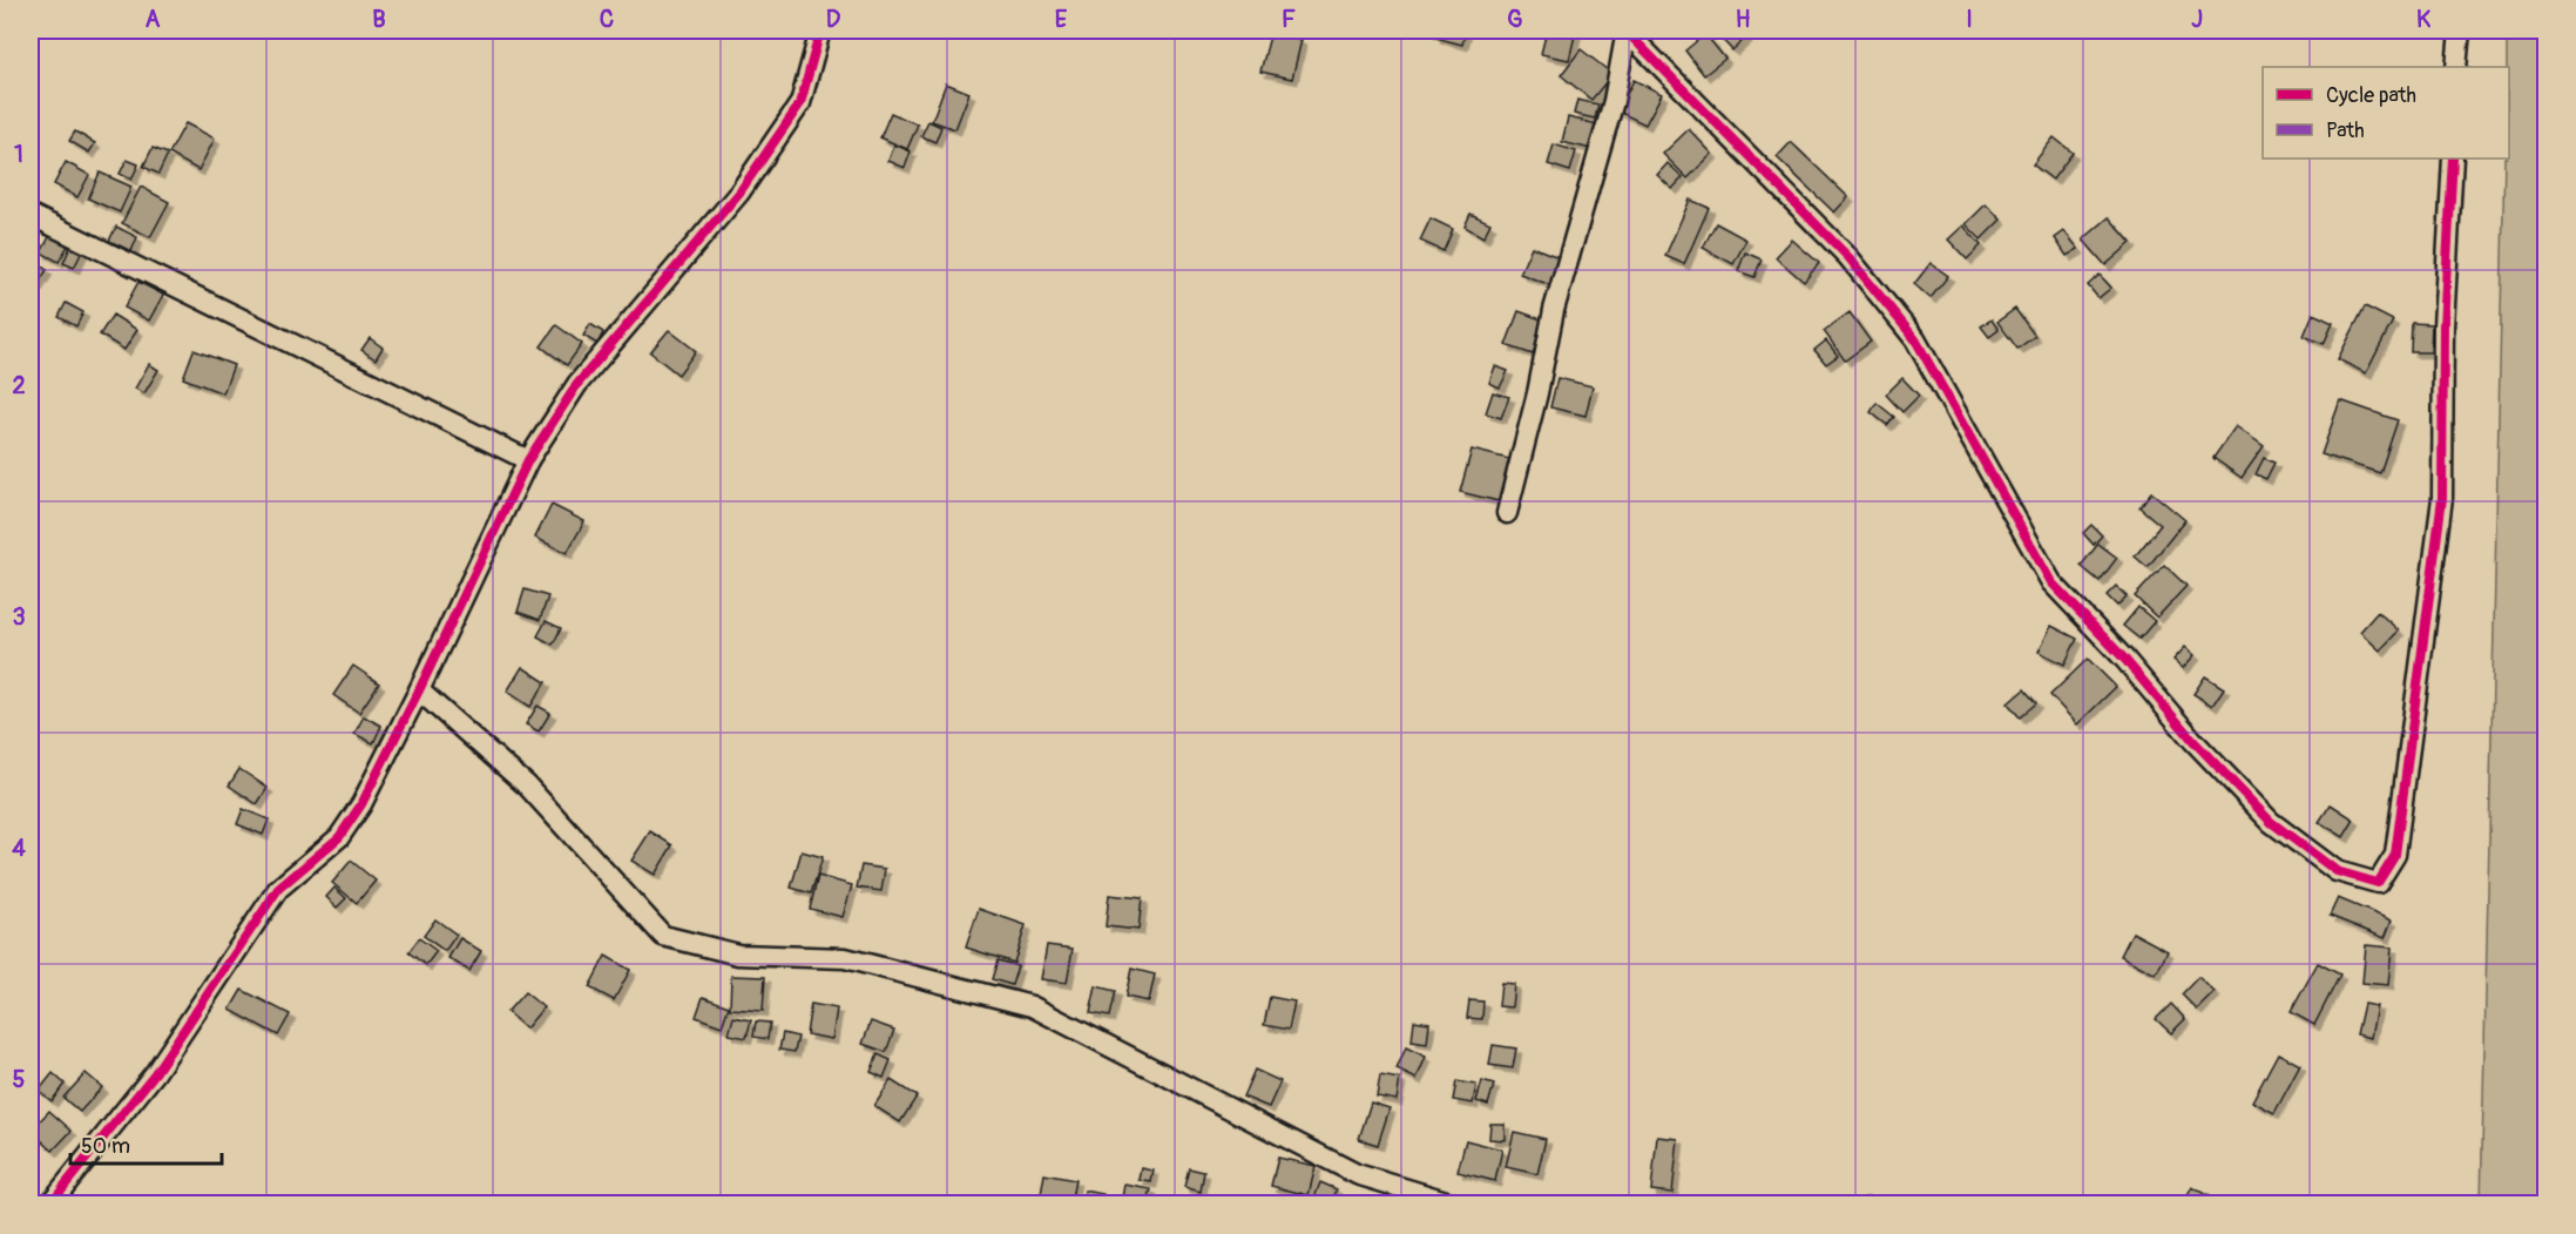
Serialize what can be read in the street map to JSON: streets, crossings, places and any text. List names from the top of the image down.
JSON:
{
  "legend": ["Cycle path", "Path"],
  "scale_bar": "50 m",
  "grid": {
    "columns": [
      "A",
      "B",
      "C",
      "D",
      "E",
      "F",
      "G",
      "H",
      "I",
      "J",
      "K"
    ],
    "rows": [
      "1",
      "2",
      "3",
      "4",
      "5"
    ]
  }
}
